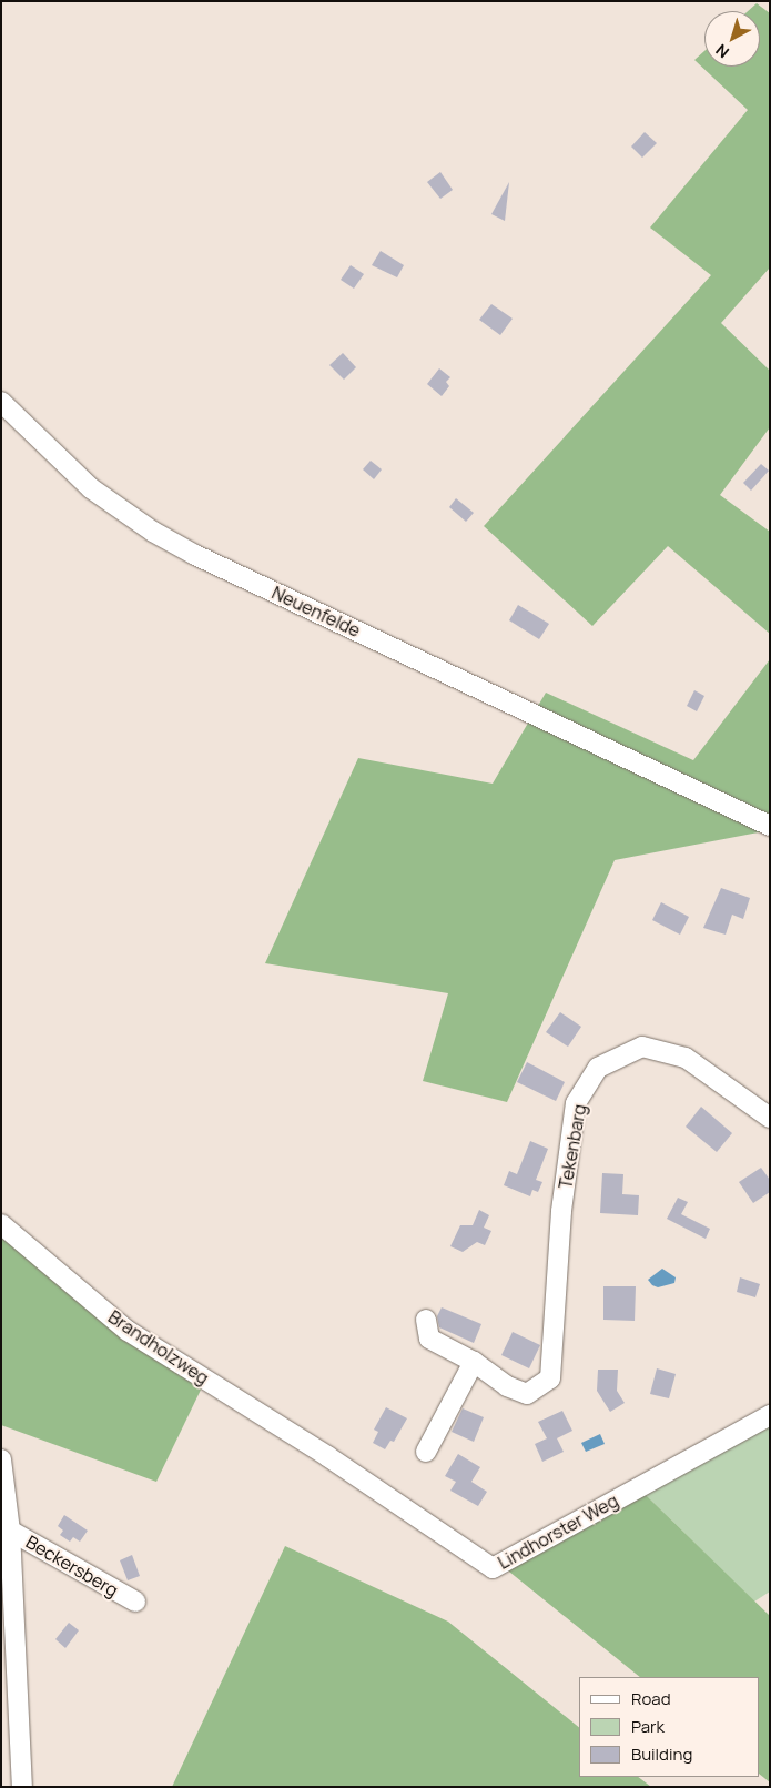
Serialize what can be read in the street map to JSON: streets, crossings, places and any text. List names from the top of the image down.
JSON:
{
  "streets": {
    "street": [
      "Neuenfelde",
      "Tekenbarg",
      "Brandholzweg",
      "Lindhorster Weg",
      "Beckersberg"
    ]
  },
  "crossings": [
    ["Brandholzweg", "Lindhorster Weg"]
  ],
  "legend": ["Road", "Park", "Building"],
  "north": "bottom left"
}
